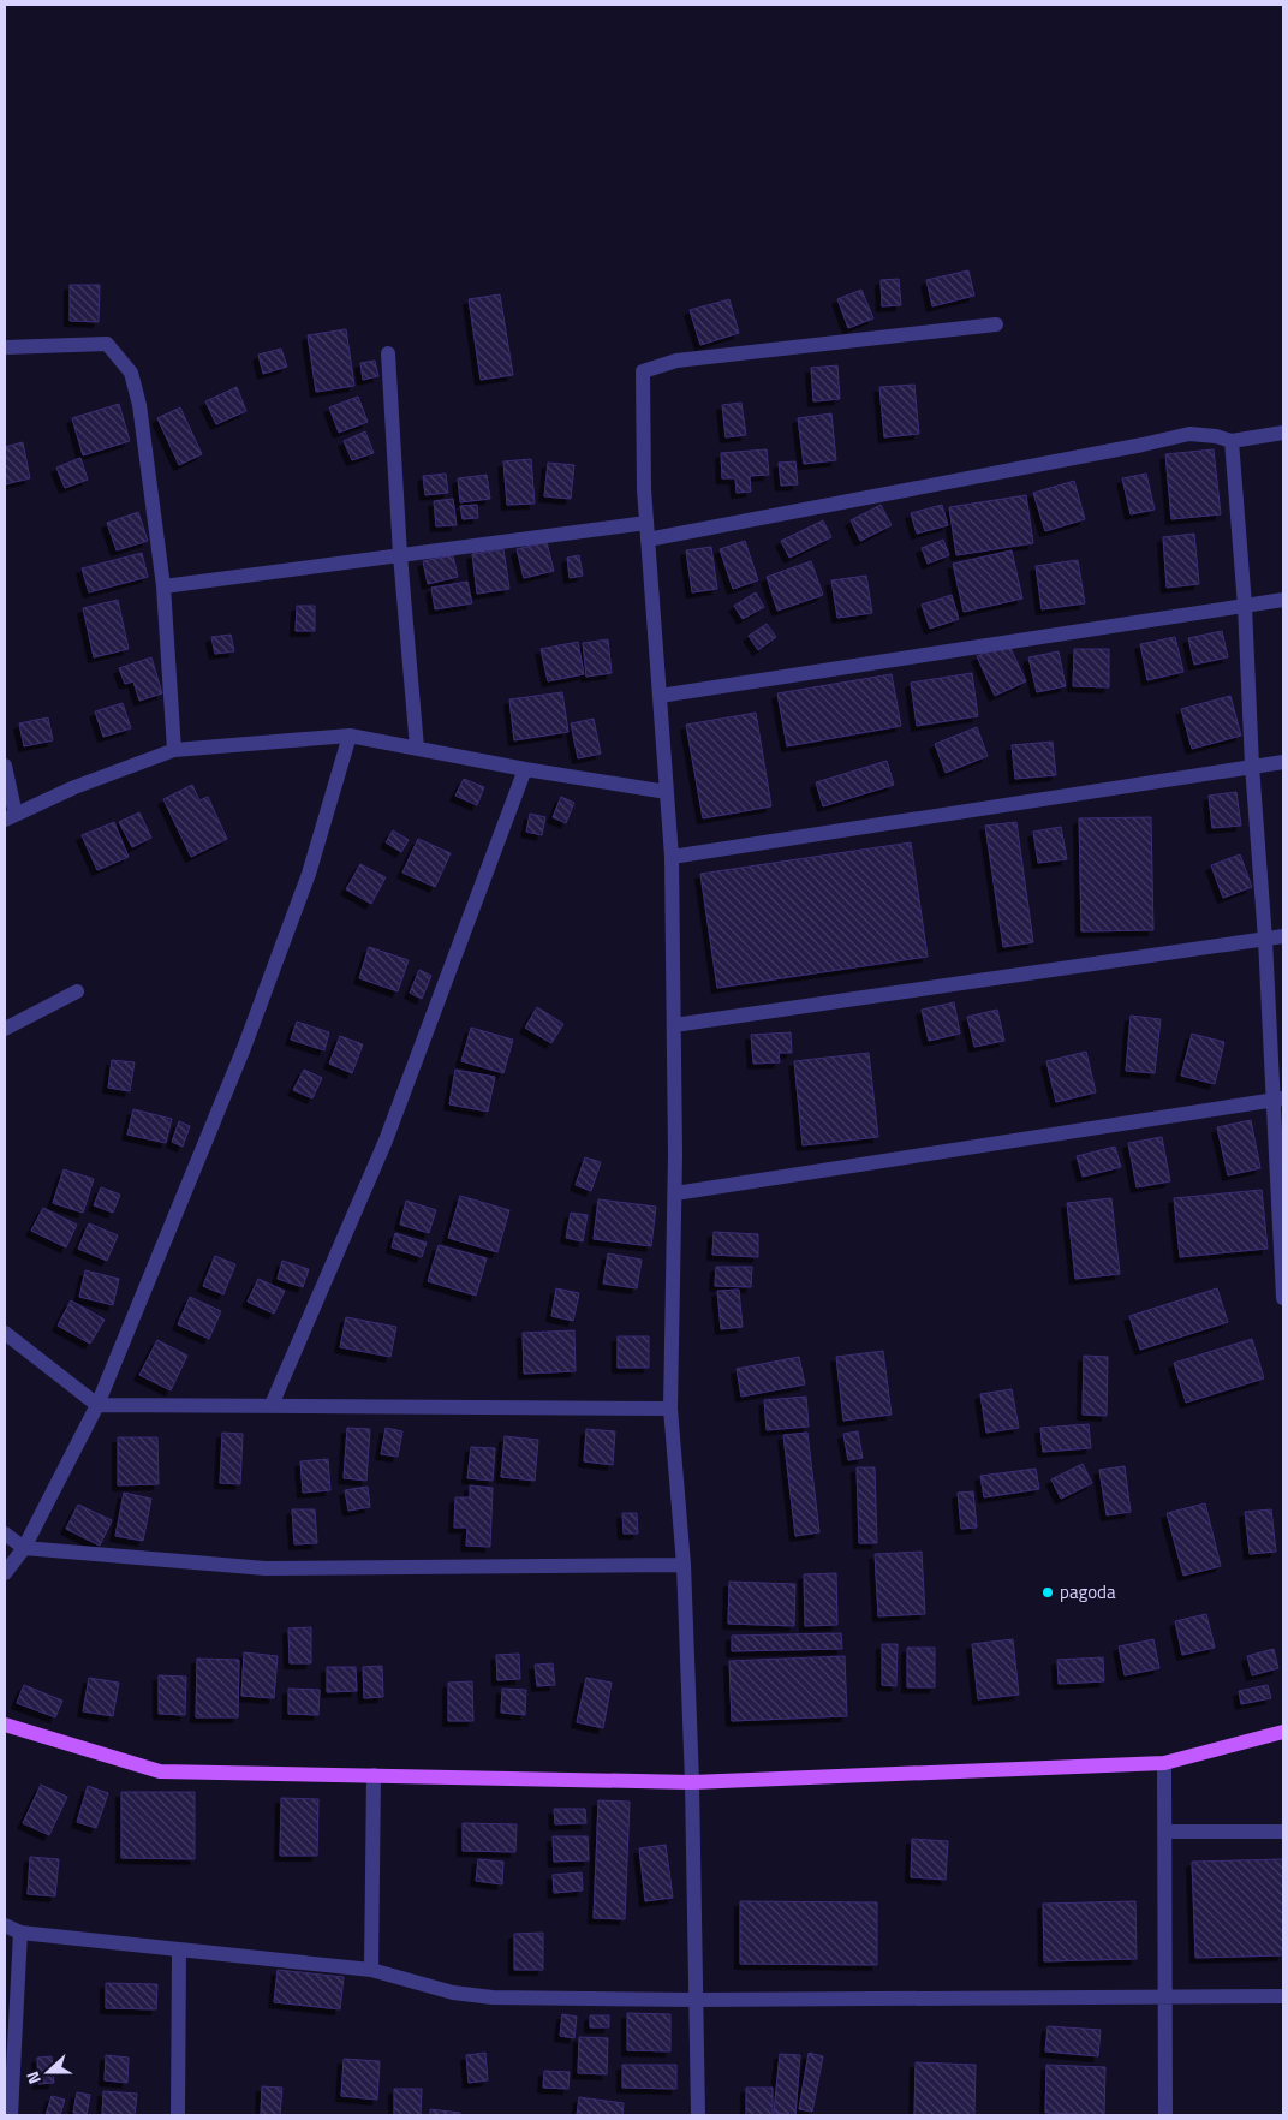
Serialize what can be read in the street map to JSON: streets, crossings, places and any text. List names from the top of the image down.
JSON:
{
  "places": ["pagoda"],
  "north": "left"
}
